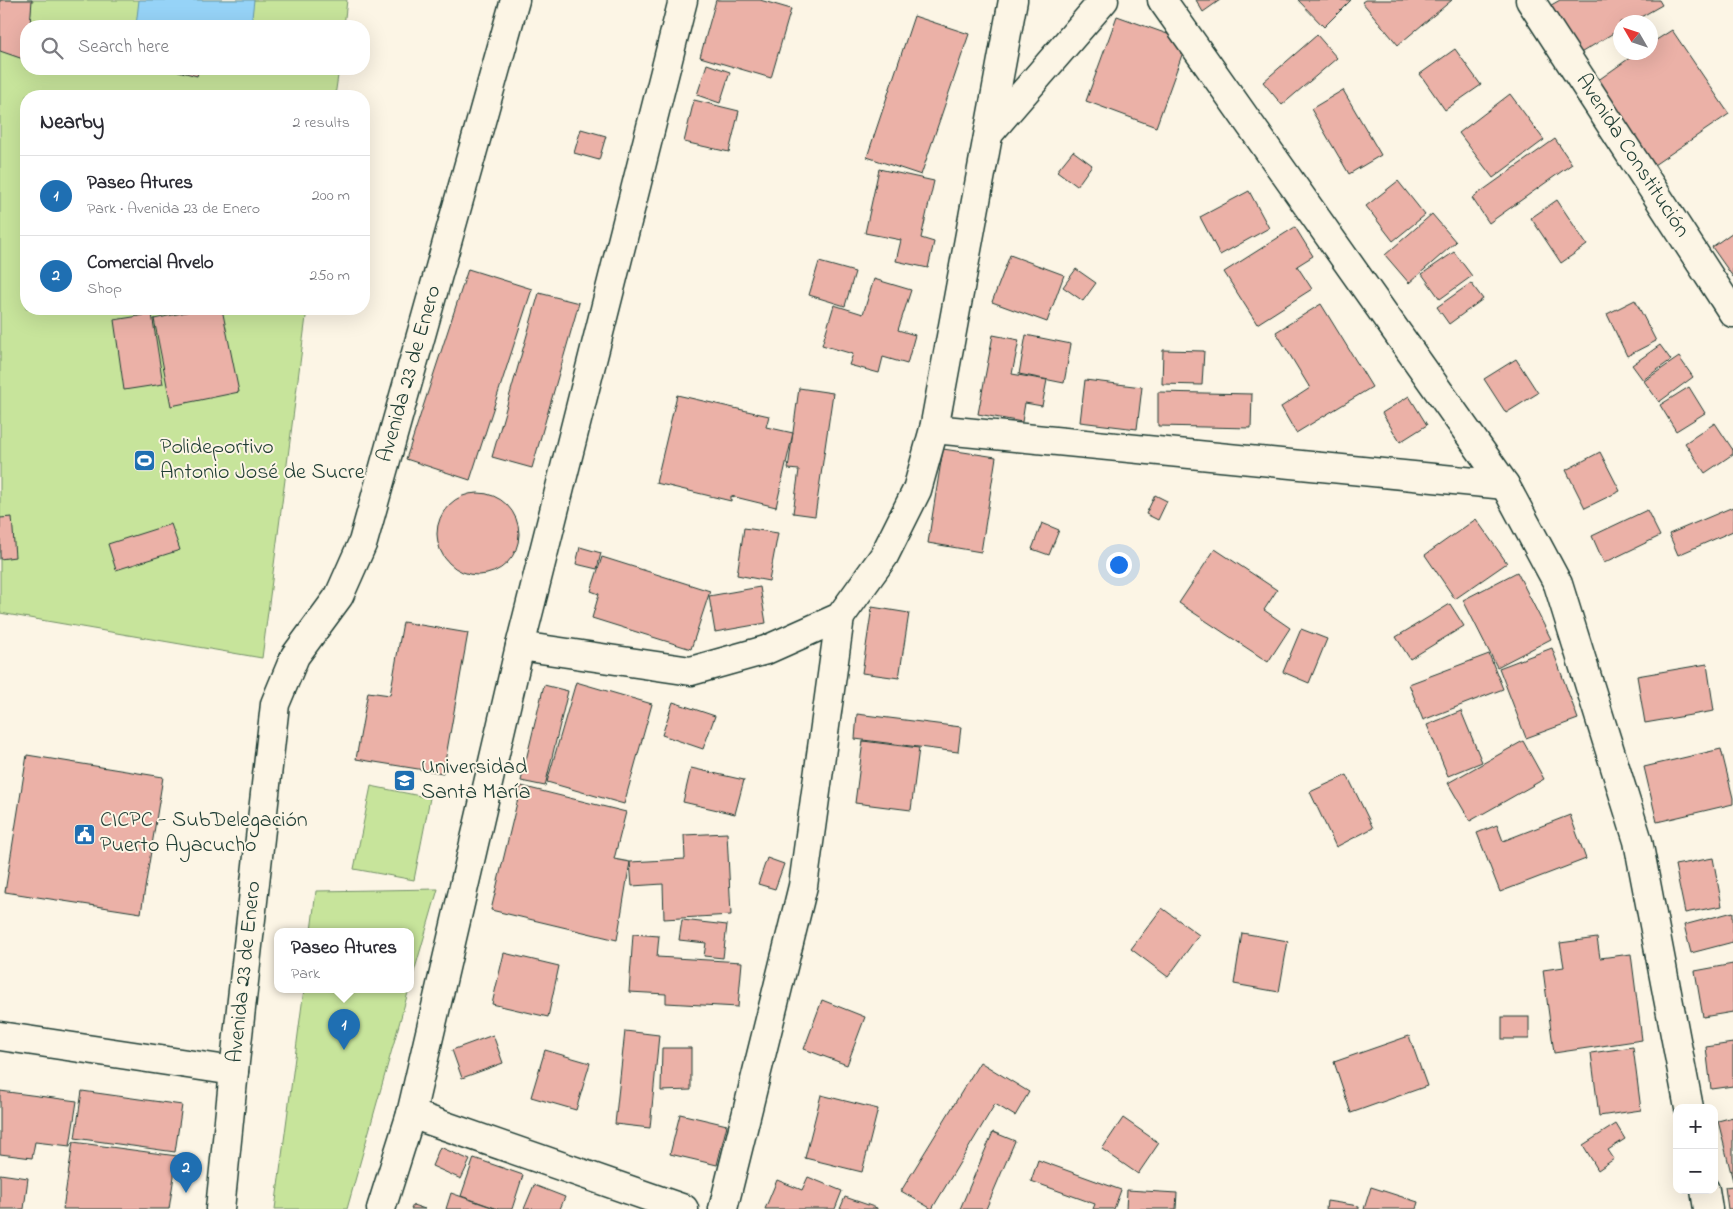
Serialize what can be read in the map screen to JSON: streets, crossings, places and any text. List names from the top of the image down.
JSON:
{
  "streets": {
    "street": ["Avenida Constitución", "Avenida 23 de Enero"]
  },
  "places": {
    "sports": ["Polideportivo Antonio José de Sucre"],
    "school or university": ["Universidad Santa María"],
    "public building": ["CICPC - SubDelegación Puerto Ayacucho"]
  },
  "north": "top left",
  "page": {
    "search": "Search here",
    "heading": ["Nearby", "2 results"],
    "list": [
      {
        "mark": "1",
        "name": "Paseo Atures",
        "note": "Park · Avenida 23 de Enero",
        "value": "200 m"
      },
      {
        "mark": "2",
        "name": "Comercial Arvelo",
        "note": "Shop",
        "value": "250 m"
      }
    ],
    "popup": ["Paseo Atures", "Park"],
    "pins": ["1", "2"],
    "map_buttons": ["+", "−"]
  }
}
